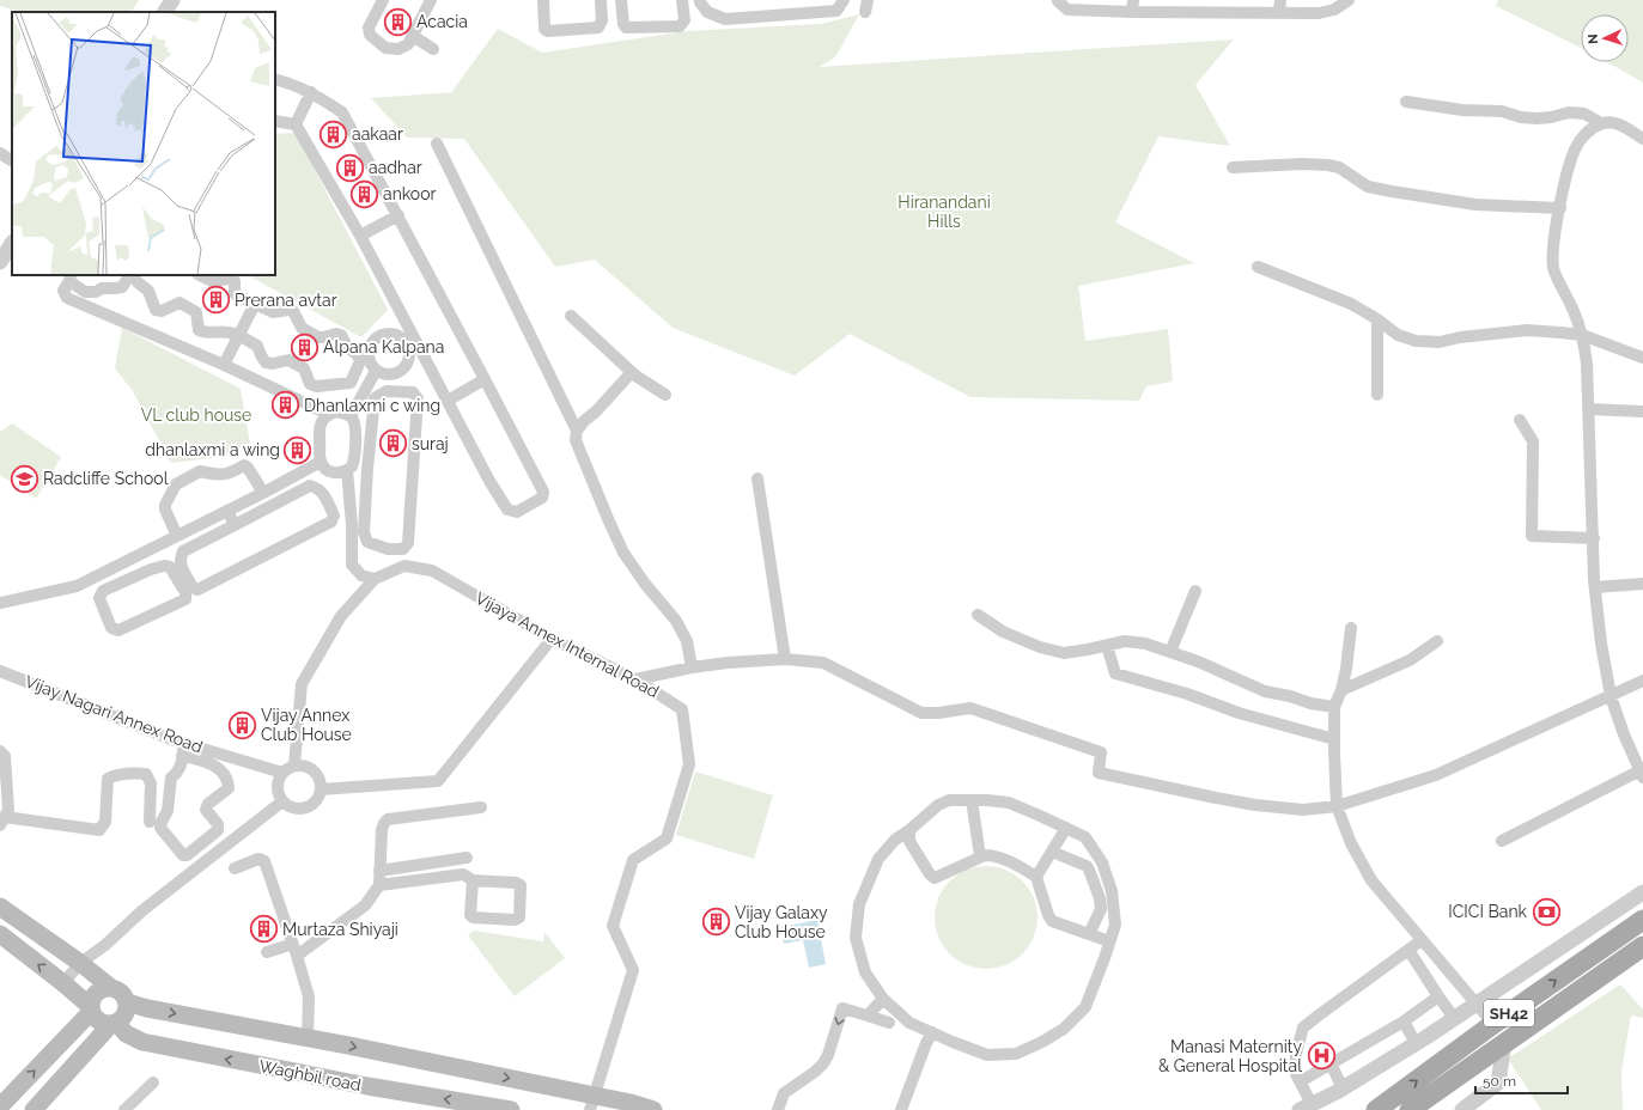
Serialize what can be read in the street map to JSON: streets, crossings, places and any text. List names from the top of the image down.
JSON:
{
  "streets": {
    "main road": ["SH42", "Waghbil road"],
    "street": ["Vijaya Annex Internal Road", "Vijay Nagari Annex Road"]
  },
  "crossings": [
    ["Vijaya Annex Internal Road", "Vijay Nagari Annex Road"],
    ["Vijaya Annex Internal Road", "Waghbil road"]
  ],
  "parks": ["Hiranandani Hills", "VL club house"],
  "places": {
    "building": [
      "Acacia",
      "aakaar",
      "aadhar",
      "ankoor",
      "Prerana avtar",
      "Alpana Kalpana",
      "Dhanlaxmi c wing",
      "suraj",
      "dhanlaxmi a wing",
      "Vijay Annex Club House",
      "Vijay Galaxy Club House",
      "Murtaza Shiyaji"
    ],
    "school or university": ["Radcliffe School"],
    "bank": ["ICICI Bank"],
    "hospital": ["Manasi Maternity & General Hospital"]
  },
  "scale_bar": "50 m",
  "north": "left"
}
